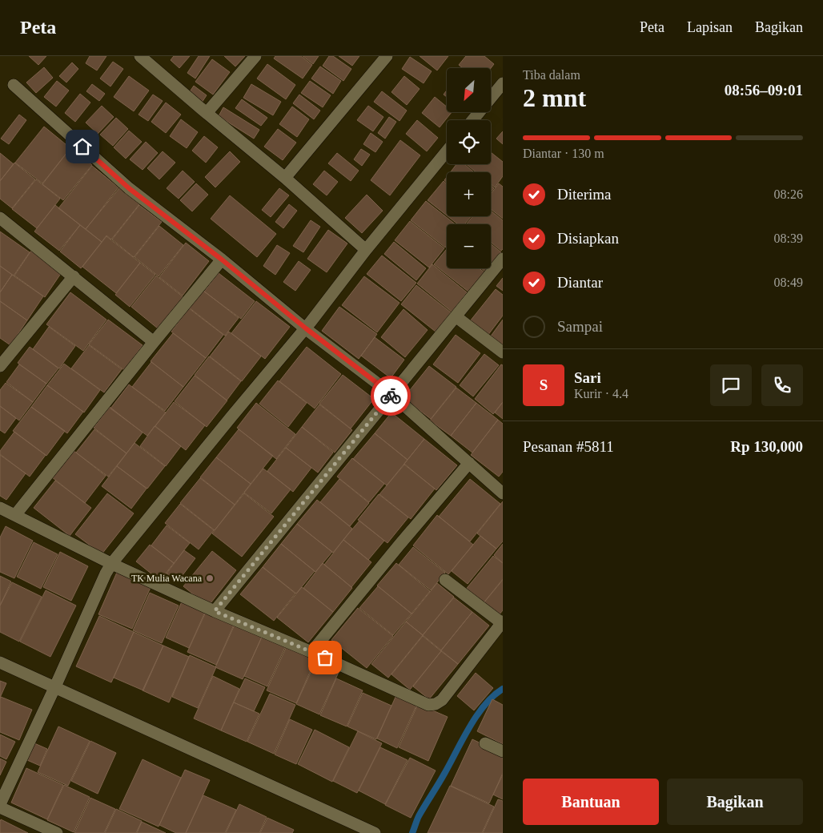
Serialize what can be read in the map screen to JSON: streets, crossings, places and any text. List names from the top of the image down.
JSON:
{
  "places": ["TK Mulia Wacana"],
  "north": "bottom left",
  "page": {
    "header": "Peta",
    "nav": ["Peta", "Lapisan", "Bagikan"],
    "heading": ["2 mnt", "Tiba dalam", "08:56–09:01"],
    "panel": [
      "Sari",
      "Kurir · 4.4",
      "Pesanan #5811",
      "Rp 130,000"
    ],
    "map_buttons": ["+", "−"],
    "bar": "Diantar · 130 m",
    "list": [
      ["Diterima", "08:26"],
      ["Disiapkan", "08:39"],
      ["Diantar", "08:49"],
      "Sampai"
    ],
    "round": "S",
    "buttons": ["Bantuan", "Bagikan"]
  }
}
